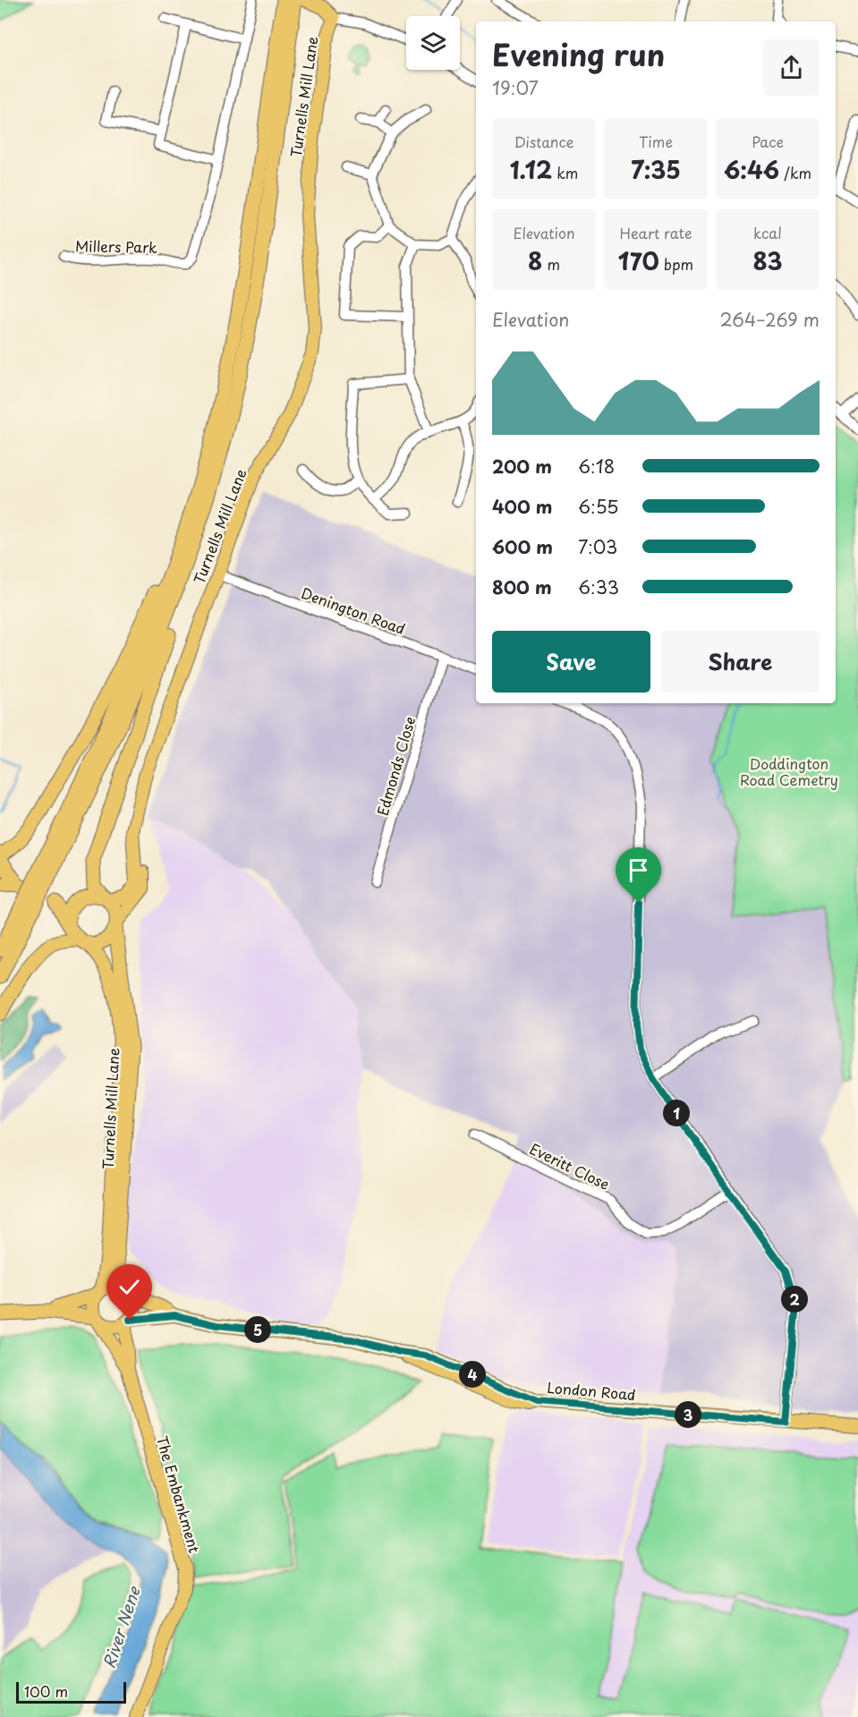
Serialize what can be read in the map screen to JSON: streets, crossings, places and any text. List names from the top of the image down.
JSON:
{
  "streets": {
    "highway": ["Turnells Mill Lane"],
    "main road": ["London Road", "The Embankment"],
    "street": [
      "Millers Park",
      "Denington Road",
      "Edmonds Close",
      "Everitt Close"
    ]
  },
  "crossings": [
    ["Turnells Mill Lane", "Denington Road"],
    ["Turnells Mill Lane", "London Road"],
    ["Turnells Mill Lane", "The Embankment"],
    ["Denington Road", "Edmonds Close"],
    ["London Road", "The Embankment"]
  ],
  "water": ["River Nene"],
  "parks": ["Doddington Road Cemetry"],
  "scale_bar": "100 m",
  "page": {
    "heading": ["Evening run", "19:07"],
    "stats": [
      ["Distance", "1.12 km"],
      ["Time", "7:35"],
      ["Pace", "6:46 /km"],
      ["Elevation", "8 m"],
      ["Heart rate", "170 bpm"],
      ["kcal", "83"]
    ],
    "chart": ["Elevation", "264–269 m"],
    "list": [
      {
        "name": "200 m",
        "note": "6:18"
      },
      {
        "name": "400 m",
        "note": "6:55"
      },
      {
        "name": "600 m",
        "note": "7:03"
      },
      {
        "name": "800 m",
        "note": "6:33"
      }
    ],
    "buttons": ["Save", "Share"],
    "pins": [
      "1",
      "2",
      "5",
      "4",
      "3"
    ],
    "scale": "100 m"
  }
}
